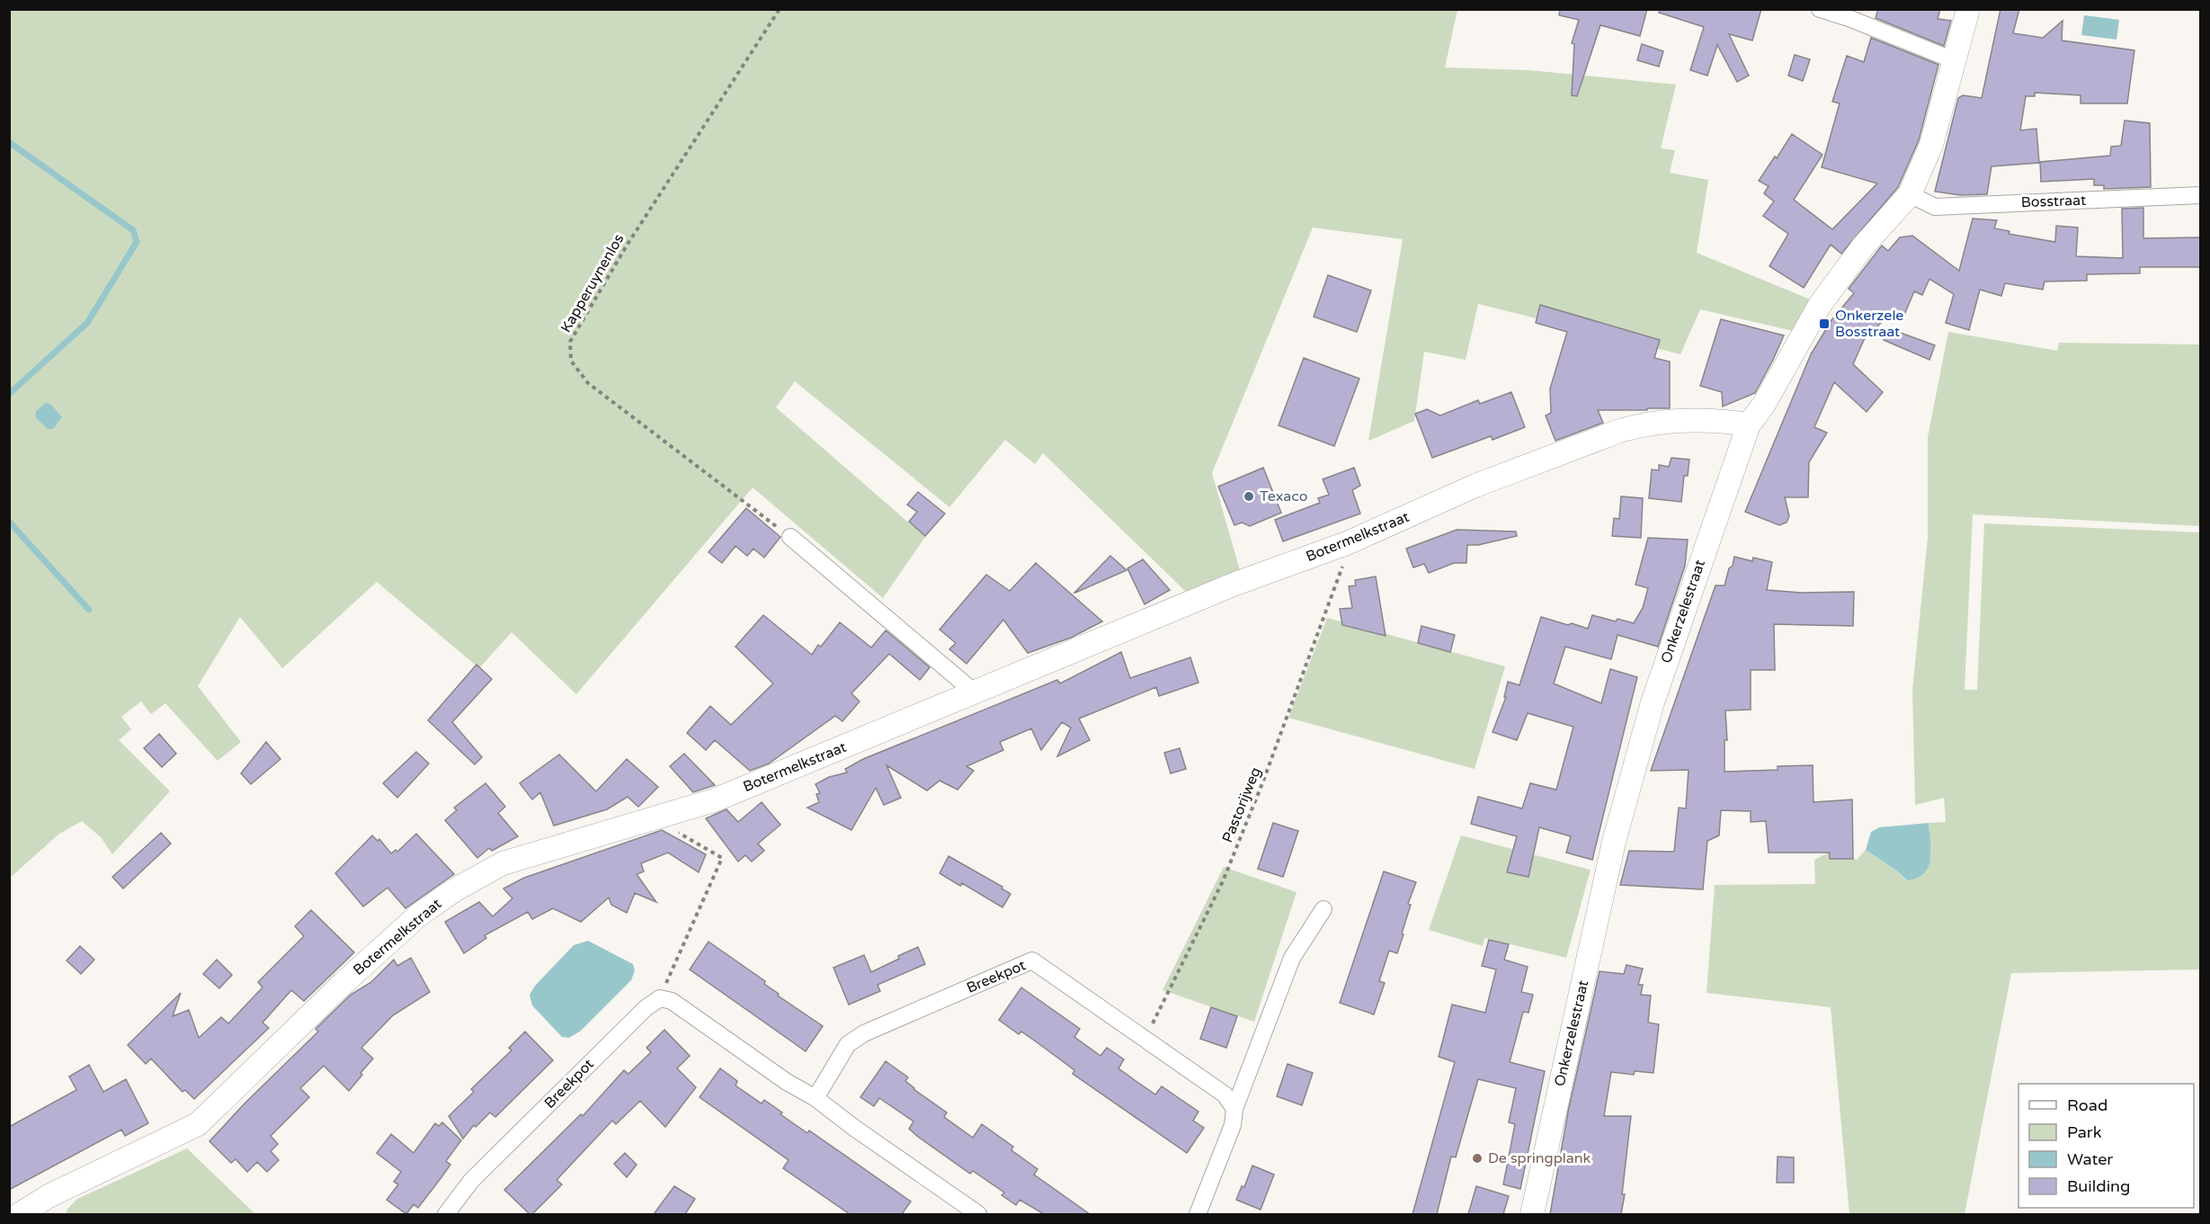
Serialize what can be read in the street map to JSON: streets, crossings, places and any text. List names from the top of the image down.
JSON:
{
  "streets": {
    "street": [
      "Bosstraat",
      "Botermelkstraat",
      "Onkerzelestraat",
      "Breekpot"
    ],
    "path": ["Kapperuynenlos", "Pastorijweg"]
  },
  "crossings": [
    ["Bosstraat", "Onkerzelestraat"],
    ["Botermelkstraat", "Onkerzelestraat"],
    ["Pastorijweg", "Breekpot"]
  ],
  "places": {
    "transit": ["Onkerzele Bosstraat"],
    "other": ["Texaco", "De springplank"]
  },
  "legend": [
    "Road",
    "Park",
    "Water",
    "Building"
  ]
}
